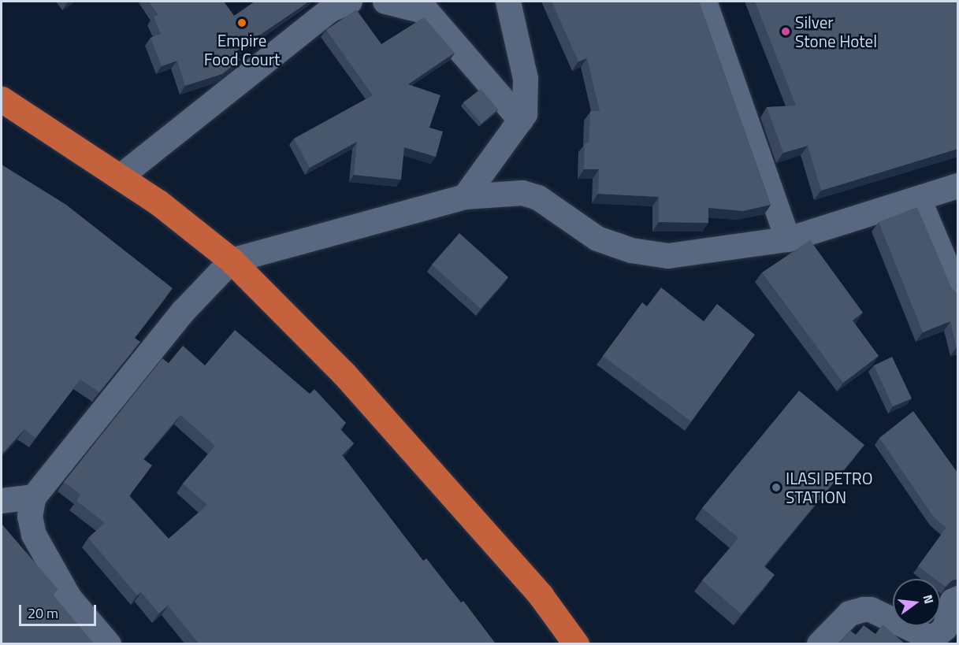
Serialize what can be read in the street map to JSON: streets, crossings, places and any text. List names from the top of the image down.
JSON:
{
  "places": ["Empire Food Court", "Silver Stone Hotel", "ILASI PETRO STATION"],
  "scale_bar": "20 m",
  "north": "right"
}
